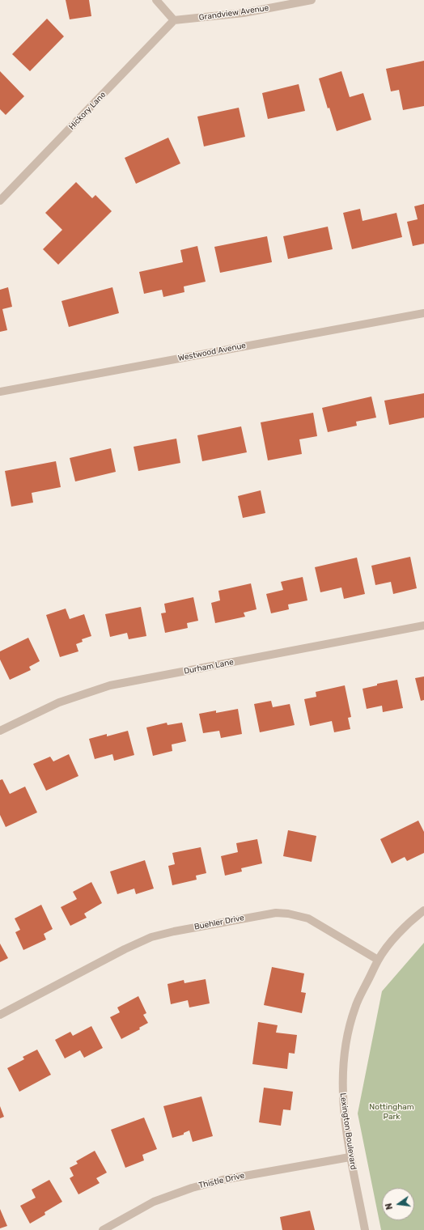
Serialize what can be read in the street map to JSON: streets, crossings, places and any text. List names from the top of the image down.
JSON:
{
  "streets": {
    "street": [
      "Grandview Avenue",
      "Hickory Lane",
      "Westwood Avenue",
      "Durham Lane",
      "Buehler Drive",
      "Lexington Boulevard",
      "Thistle Drive"
    ]
  },
  "crossings": [
    ["Grandview Avenue", "Hickory Lane"],
    ["Buehler Drive", "Lexington Boulevard"],
    ["Lexington Boulevard", "Thistle Drive"]
  ],
  "parks": ["Nottingham Park"],
  "north": "left"
}
